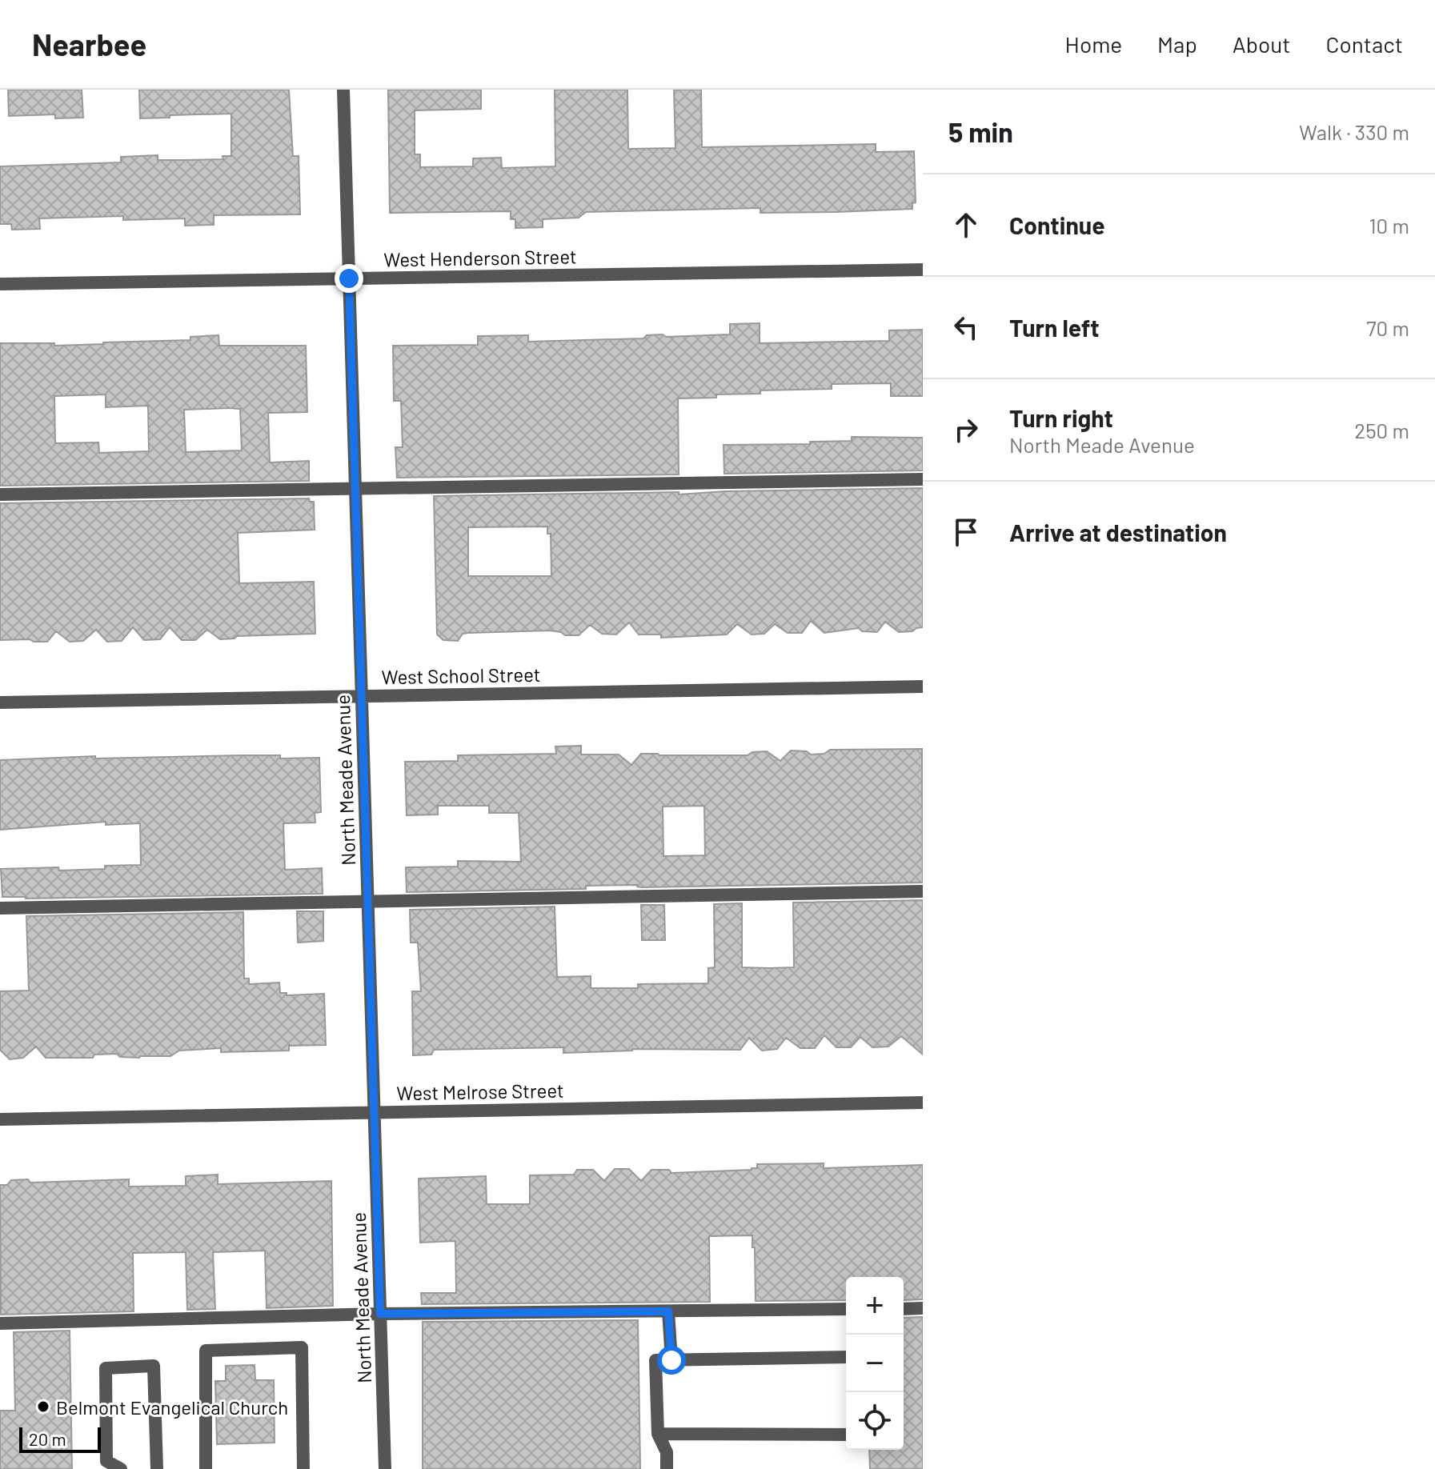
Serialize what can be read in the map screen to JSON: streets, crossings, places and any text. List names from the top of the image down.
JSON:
{
  "streets": {
    "street": [
      "West Henderson Street",
      "West School Street",
      "North Meade Avenue",
      "West Melrose Street"
    ]
  },
  "crossings": [
    ["West Henderson Street", "North Meade Avenue"],
    ["West School Street", "North Meade Avenue"],
    ["North Meade Avenue", "West Melrose Street"]
  ],
  "places": ["Belmont Evangelical Church"],
  "scale_bar": "20 m",
  "page": {
    "header": "Nearbee",
    "nav": [
      "Home",
      "Map",
      "About",
      "Contact"
    ],
    "heading": ["5 min", "Walk · 330 m"],
    "list": [
      ["Continue", "10 m"],
      ["Turn left", "70 m"],
      ["Turn right", "North Meade Avenue", "250 m"],
      "Arrive at destination"
    ],
    "map_buttons": ["+", "−"],
    "scale": "20 m"
  }
}
